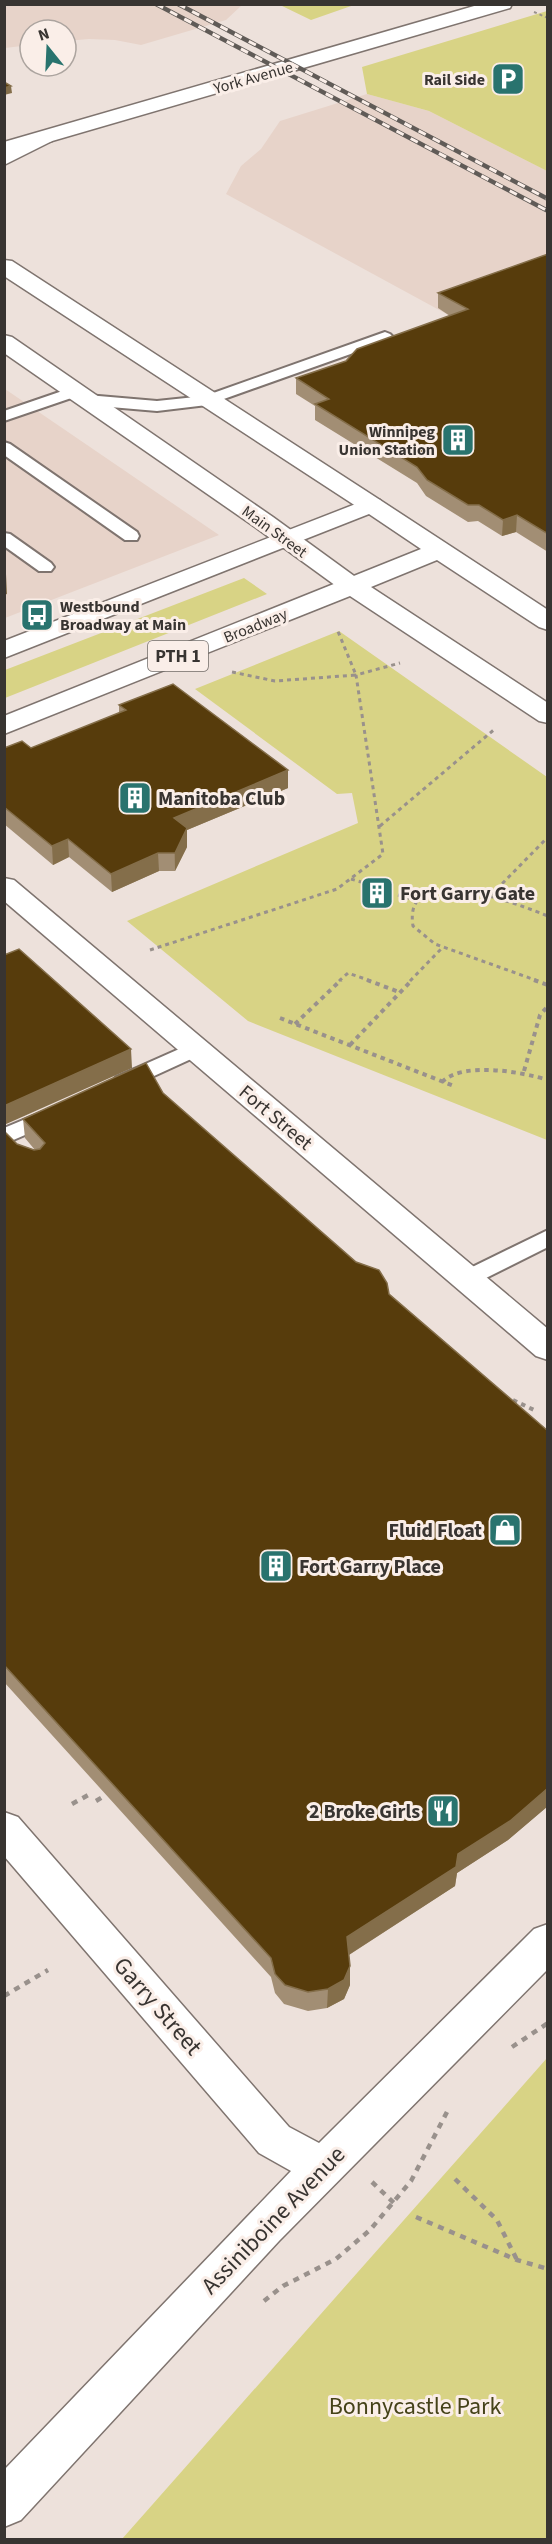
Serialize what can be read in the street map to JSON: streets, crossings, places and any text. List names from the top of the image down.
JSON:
{
  "streets": {
    "main road": [
      "York Avenue",
      "Main Street",
      "Broadway",
      "PTH 1",
      "Fort Street",
      "Garry Street",
      "Assiniboine Avenue"
    ]
  },
  "crossings": [
    ["Main Street", "Broadway"],
    ["Garry Street", "Assiniboine Avenue"]
  ],
  "parks": ["Bonnycastle Park"],
  "places": {
    "parking": ["Rail Side"],
    "building": [
      "Winnipeg Union Station",
      "Manitoba Club",
      "Fort Garry Gate",
      "Fort Garry Place"
    ],
    "bus stop": ["Westbound Broadway at Main"],
    "shop": ["Fluid Float"],
    "restaurant": ["2 Broke Girls"]
  },
  "north": "top"
}
